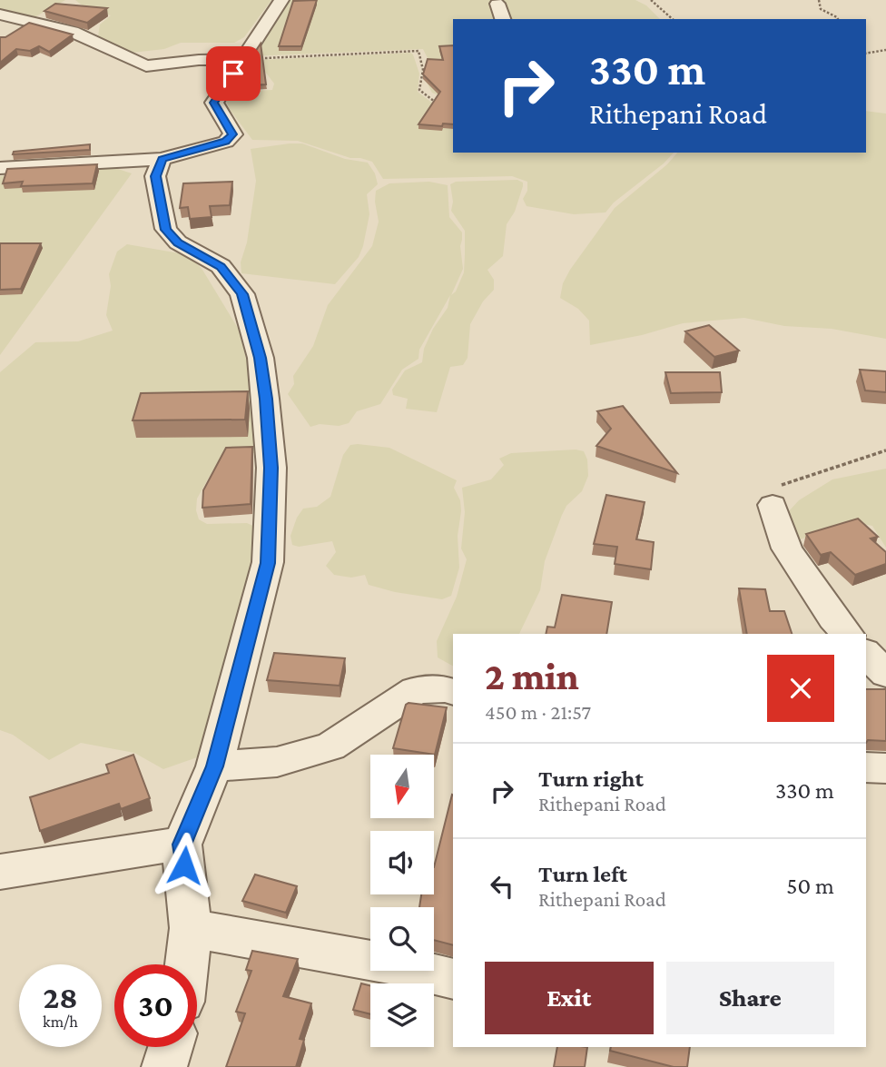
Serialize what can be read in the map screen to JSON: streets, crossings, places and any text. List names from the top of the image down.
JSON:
{
  "north": "bottom",
  "page": {
    "turn": ["330 m", "Rithepani Road"],
    "heading": ["2 min", "450 m · 21:57"],
    "list": [
      {
        "name": "Turn right",
        "note": "Rithepani Road",
        "value": "330 m"
      },
      {
        "name": "Turn left",
        "note": "Rithepani Road",
        "value": "50 m"
      }
    ],
    "buttons": ["Exit", "Share"],
    "speed": "28 km/h",
    "limit": "30"
  }
}
